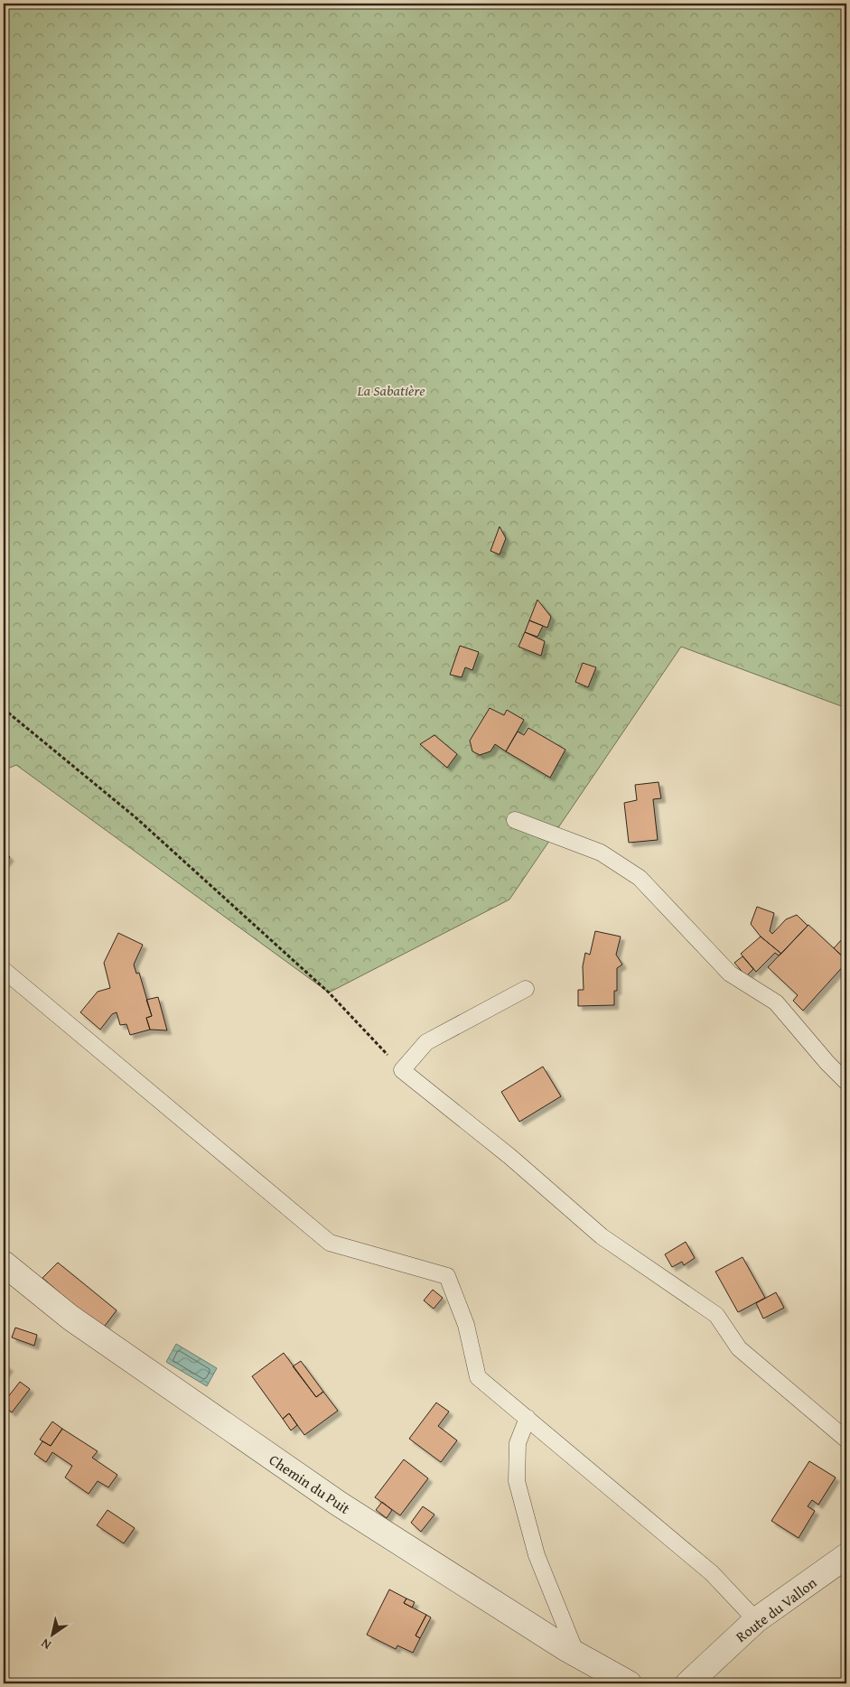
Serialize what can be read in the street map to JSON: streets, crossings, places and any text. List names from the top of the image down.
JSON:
{
  "streets": {
    "street": ["Chemin du Puit", "Route du Vallon"]
  },
  "parks": ["La Sabatière"],
  "north": "bottom left"
}
